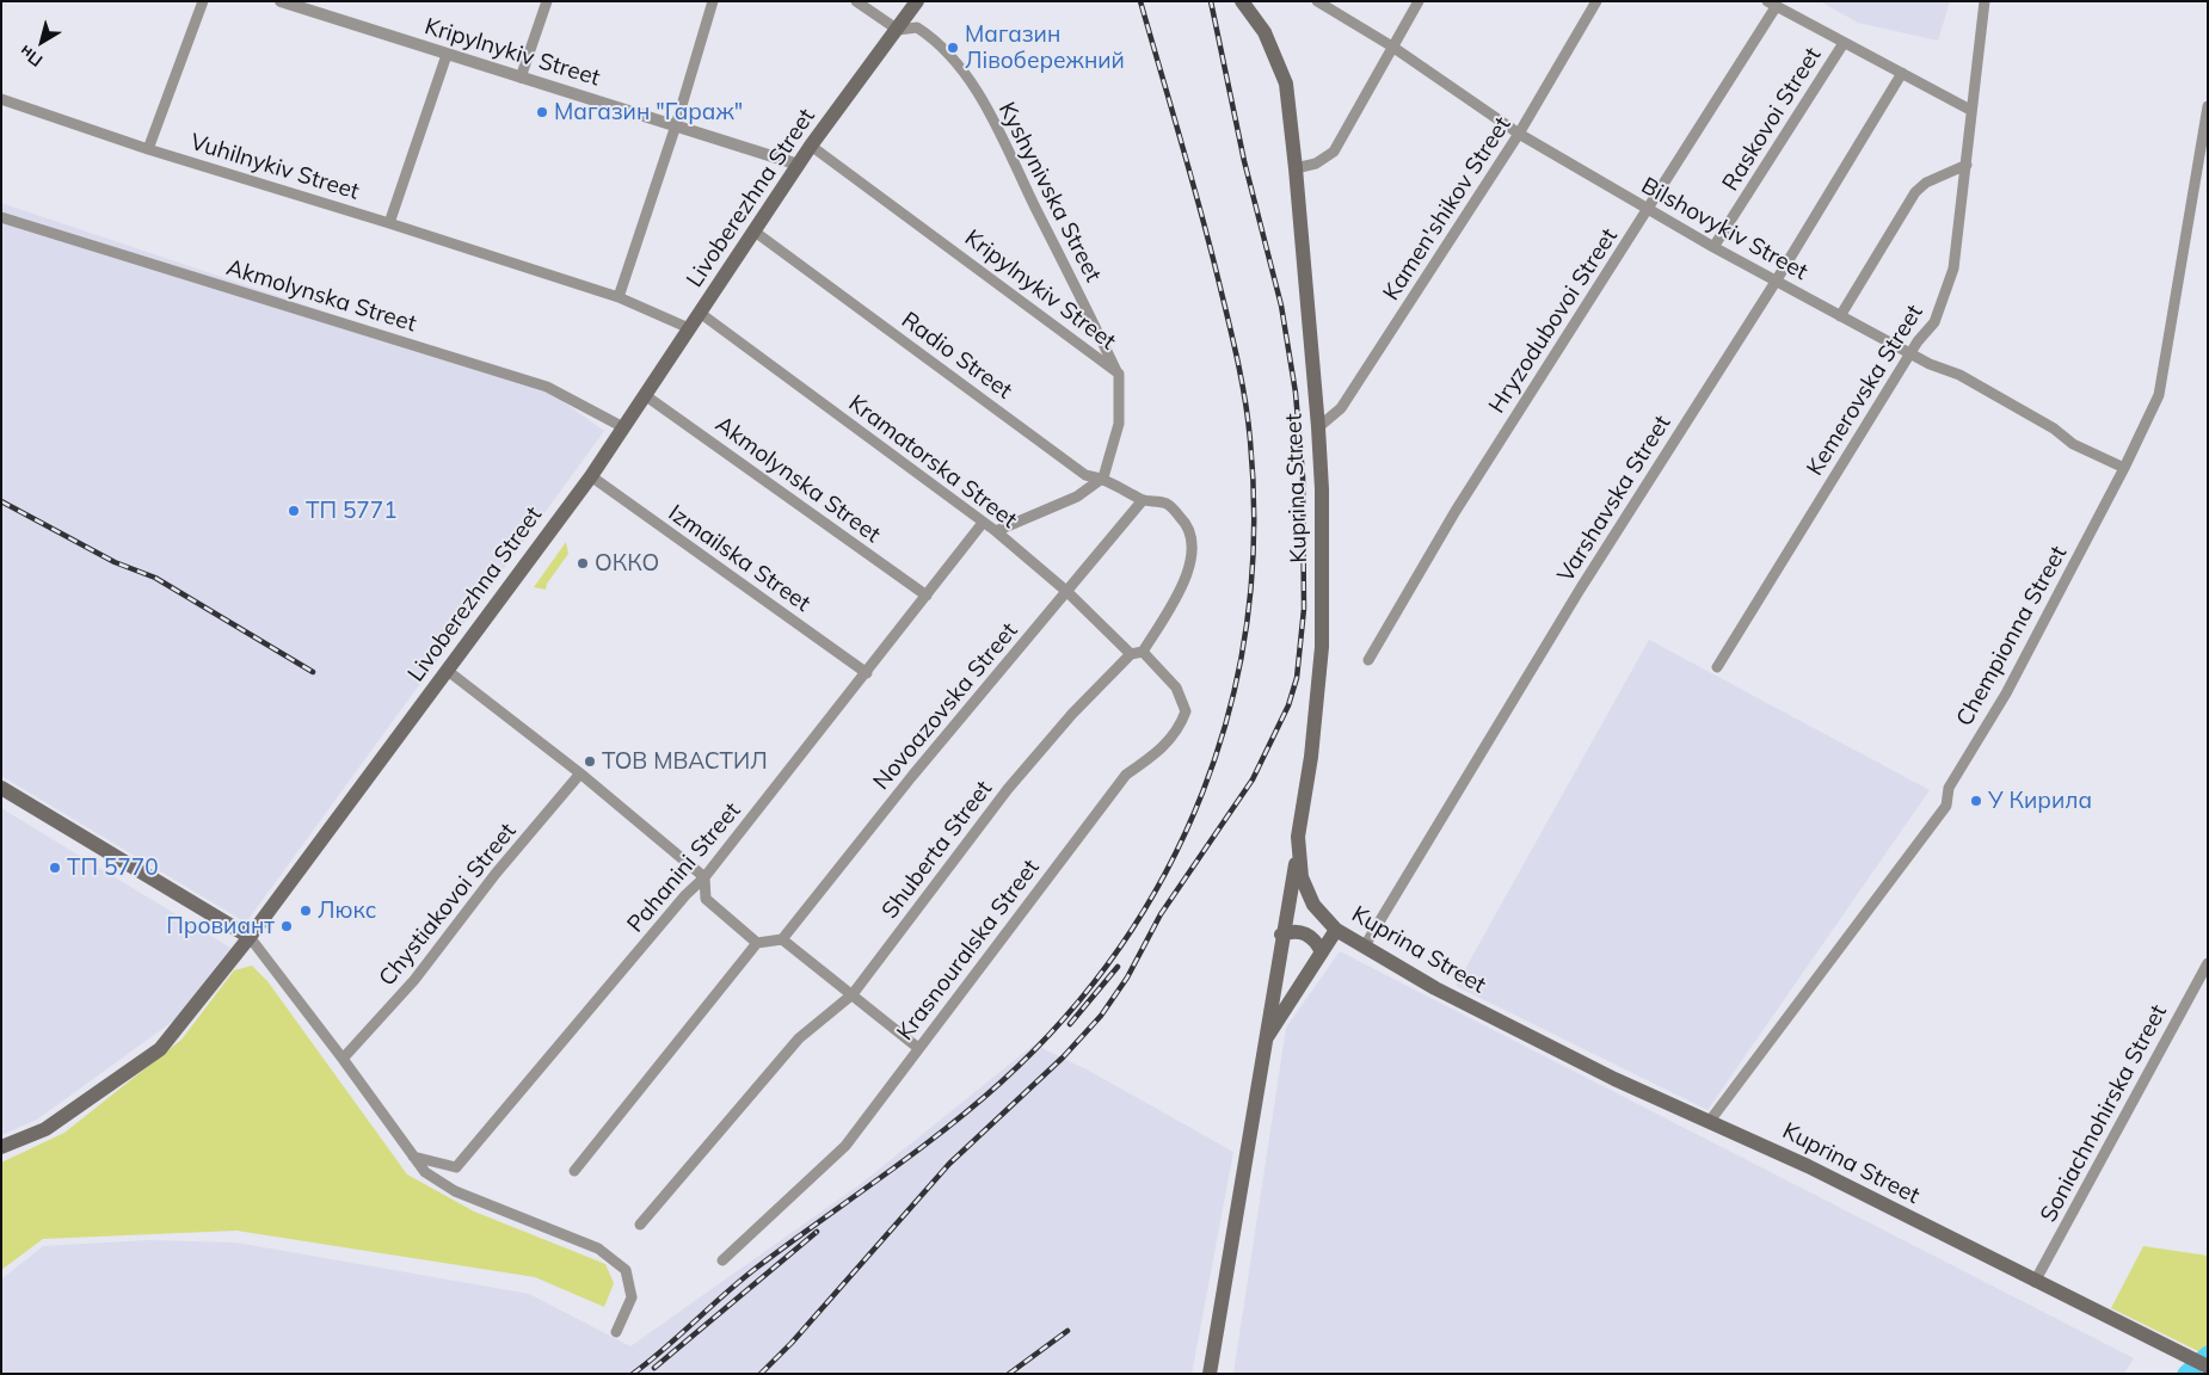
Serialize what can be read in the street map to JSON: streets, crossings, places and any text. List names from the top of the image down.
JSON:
{
  "streets": {
    "main road": ["Livoberezhna Street", "Kuprina Street"],
    "street": [
      "Kripylnykiv Street",
      "Raskovoi Street",
      "Vuhilnykiv Street",
      "Kyshynivska Street",
      "Kamen'shikov Street",
      "Bilshovykiv Street",
      "Akmolynska Street",
      "Hryzodubovoi Street",
      "Radio Street",
      "Kemerovska Street",
      "Kramatorska Street",
      "Varshavska Street",
      "Izmailska Street",
      "Chempionna Street",
      "Novoazovska Street",
      "Shuberta Street",
      "Pahanini Street",
      "Chystiakovoi Street",
      "Krasnouralska Street",
      "Soniachnohirska Street"
    ]
  },
  "crossings": [
    ["Kripylnykiv Street", "Kyshynivska Street"],
    ["Kripylnykiv Street", "Livoberezhna Street"],
    ["Kripylnykiv Street", "Radio Street"],
    ["Raskovoi Street", "Bilshovykiv Street"],
    ["Vuhilnykiv Street", "Livoberezhna Street"],
    ["Kyshynivska Street", "Livoberezhna Street"],
    ["Livoberezhna Street", "Akmolynska Street"],
    ["Livoberezhna Street", "Radio Street"],
    ["Livoberezhna Street", "Kramatorska Street"],
    ["Livoberezhna Street", "Izmailska Street"],
    ["Kamen'shikov Street", "Bilshovykiv Street"],
    ["Kamen'shikov Street", "Kuprina Street"],
    ["Bilshovykiv Street", "Hryzodubovoi Street"],
    ["Bilshovykiv Street", "Kemerovska Street"],
    ["Bilshovykiv Street", "Varshavska Street"],
    ["Bilshovykiv Street", "Chempionna Street"],
    ["Akmolynska Street", "Pahanini Street"],
    ["Radio Street", "Novoazovska Street"],
    ["Kramatorska Street", "Novoazovska Street"],
    ["Kramatorska Street", "Shuberta Street"],
    ["Kramatorska Street", "Pahanini Street"],
    ["Kuprina Street", "Varshavska Street"],
    ["Kuprina Street", "Chempionna Street"],
    ["Kuprina Street", "Soniachnohirska Street"],
    ["Izmailska Street", "Pahanini Street"]
  ],
  "places": [
    "Магазин Лівобережний",
    "Магазин \"Гараж\"",
    "ТП 5771",
    "ОККО",
    "ТОВ МВАСТИЛ",
    "У Кирила",
    "ТП 5770",
    "Люкс",
    "Провиант"
  ],
  "north": "bottom left"
}
